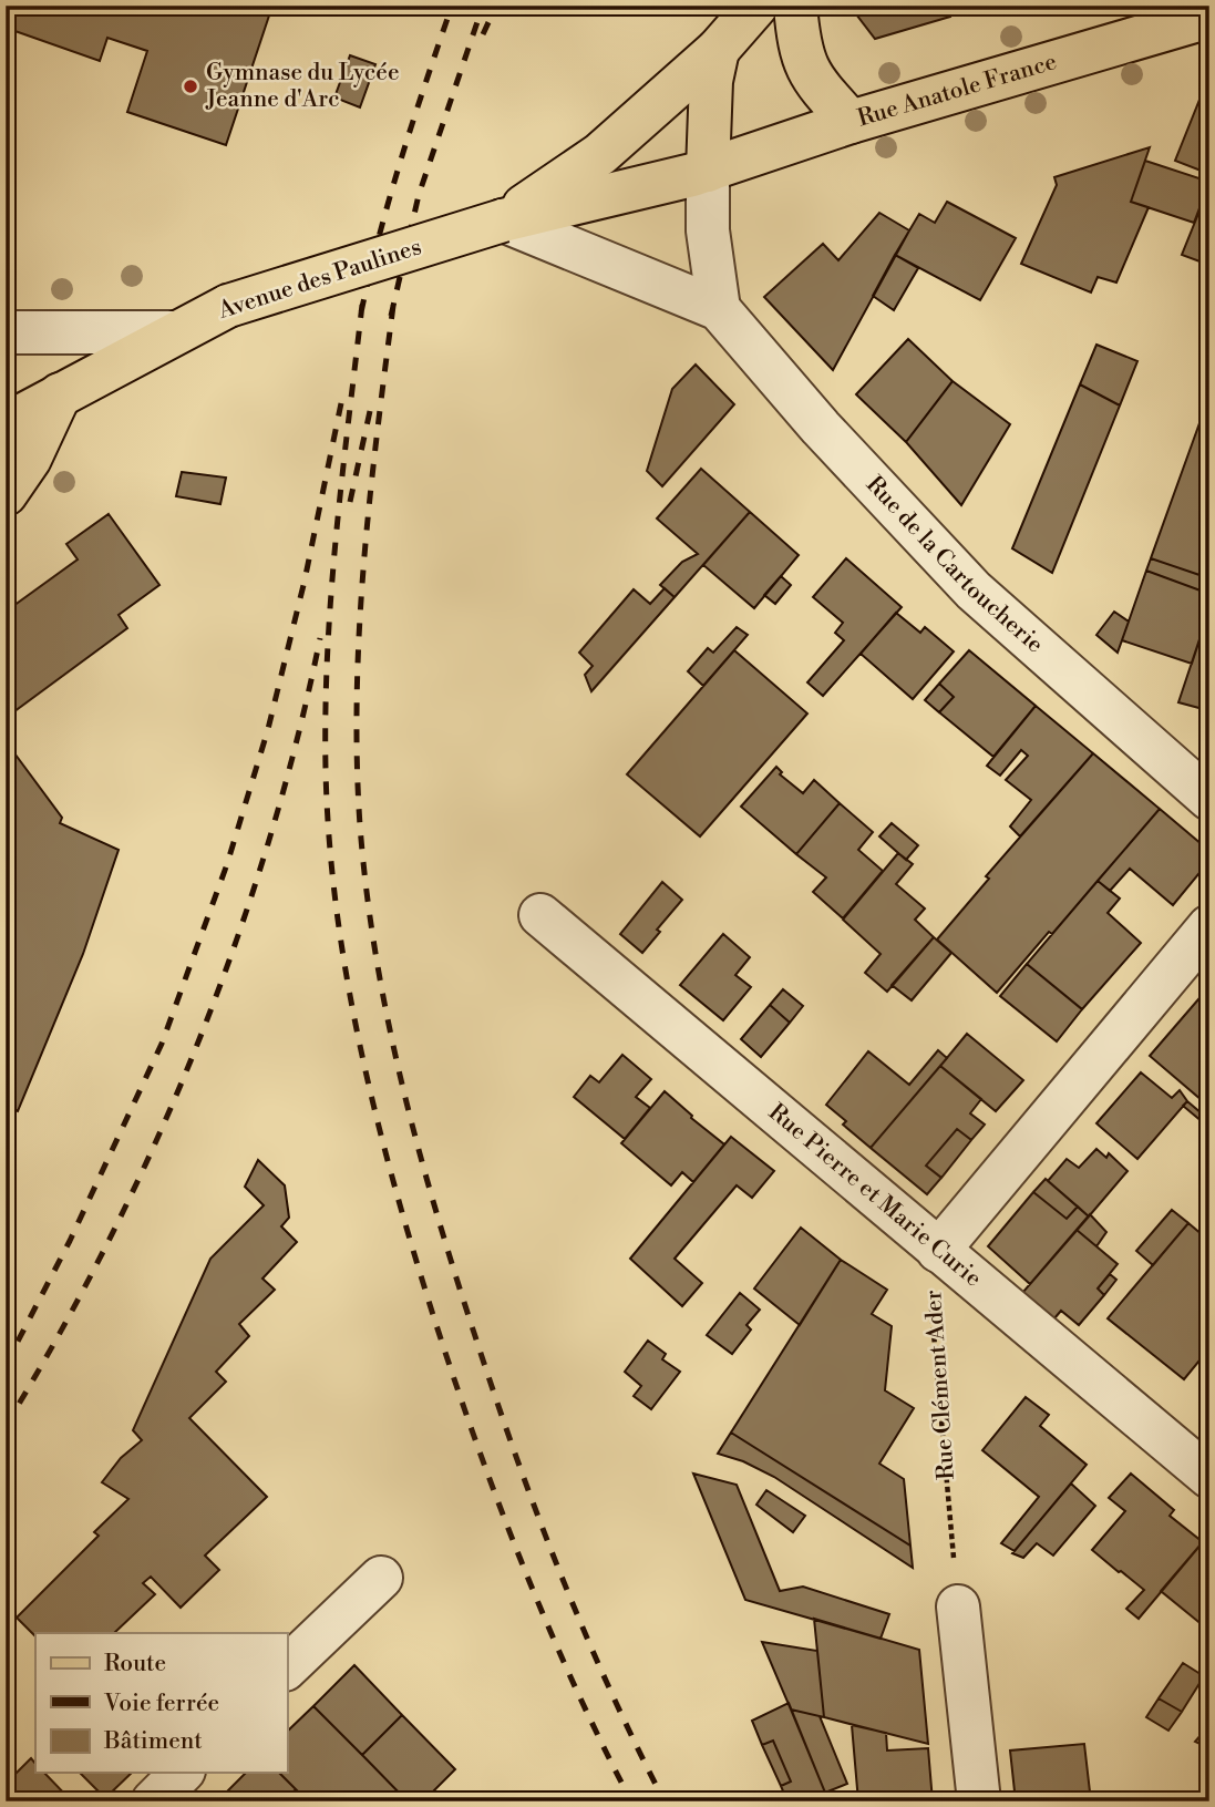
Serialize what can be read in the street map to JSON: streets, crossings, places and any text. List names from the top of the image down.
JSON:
{
  "streets": {
    "main road": ["Rue Anatole France", "Avenue des Paulines"],
    "street": ["Rue de la Cartoucherie", "Rue Pierre et Marie Curie"],
    "path": ["Rue Clément Ader"]
  },
  "crossings": [
    ["Rue Anatole France", "Avenue des Paulines"],
    ["Avenue des Paulines", "Rue de la Cartoucherie"],
    ["Rue Pierre et Marie Curie", "Rue Clément Ader"]
  ],
  "places": ["Gymnase du Lycée Jeanne d'Arc"],
  "legend": ["Route", "Voie ferrée", "Bâtiment"]
}
